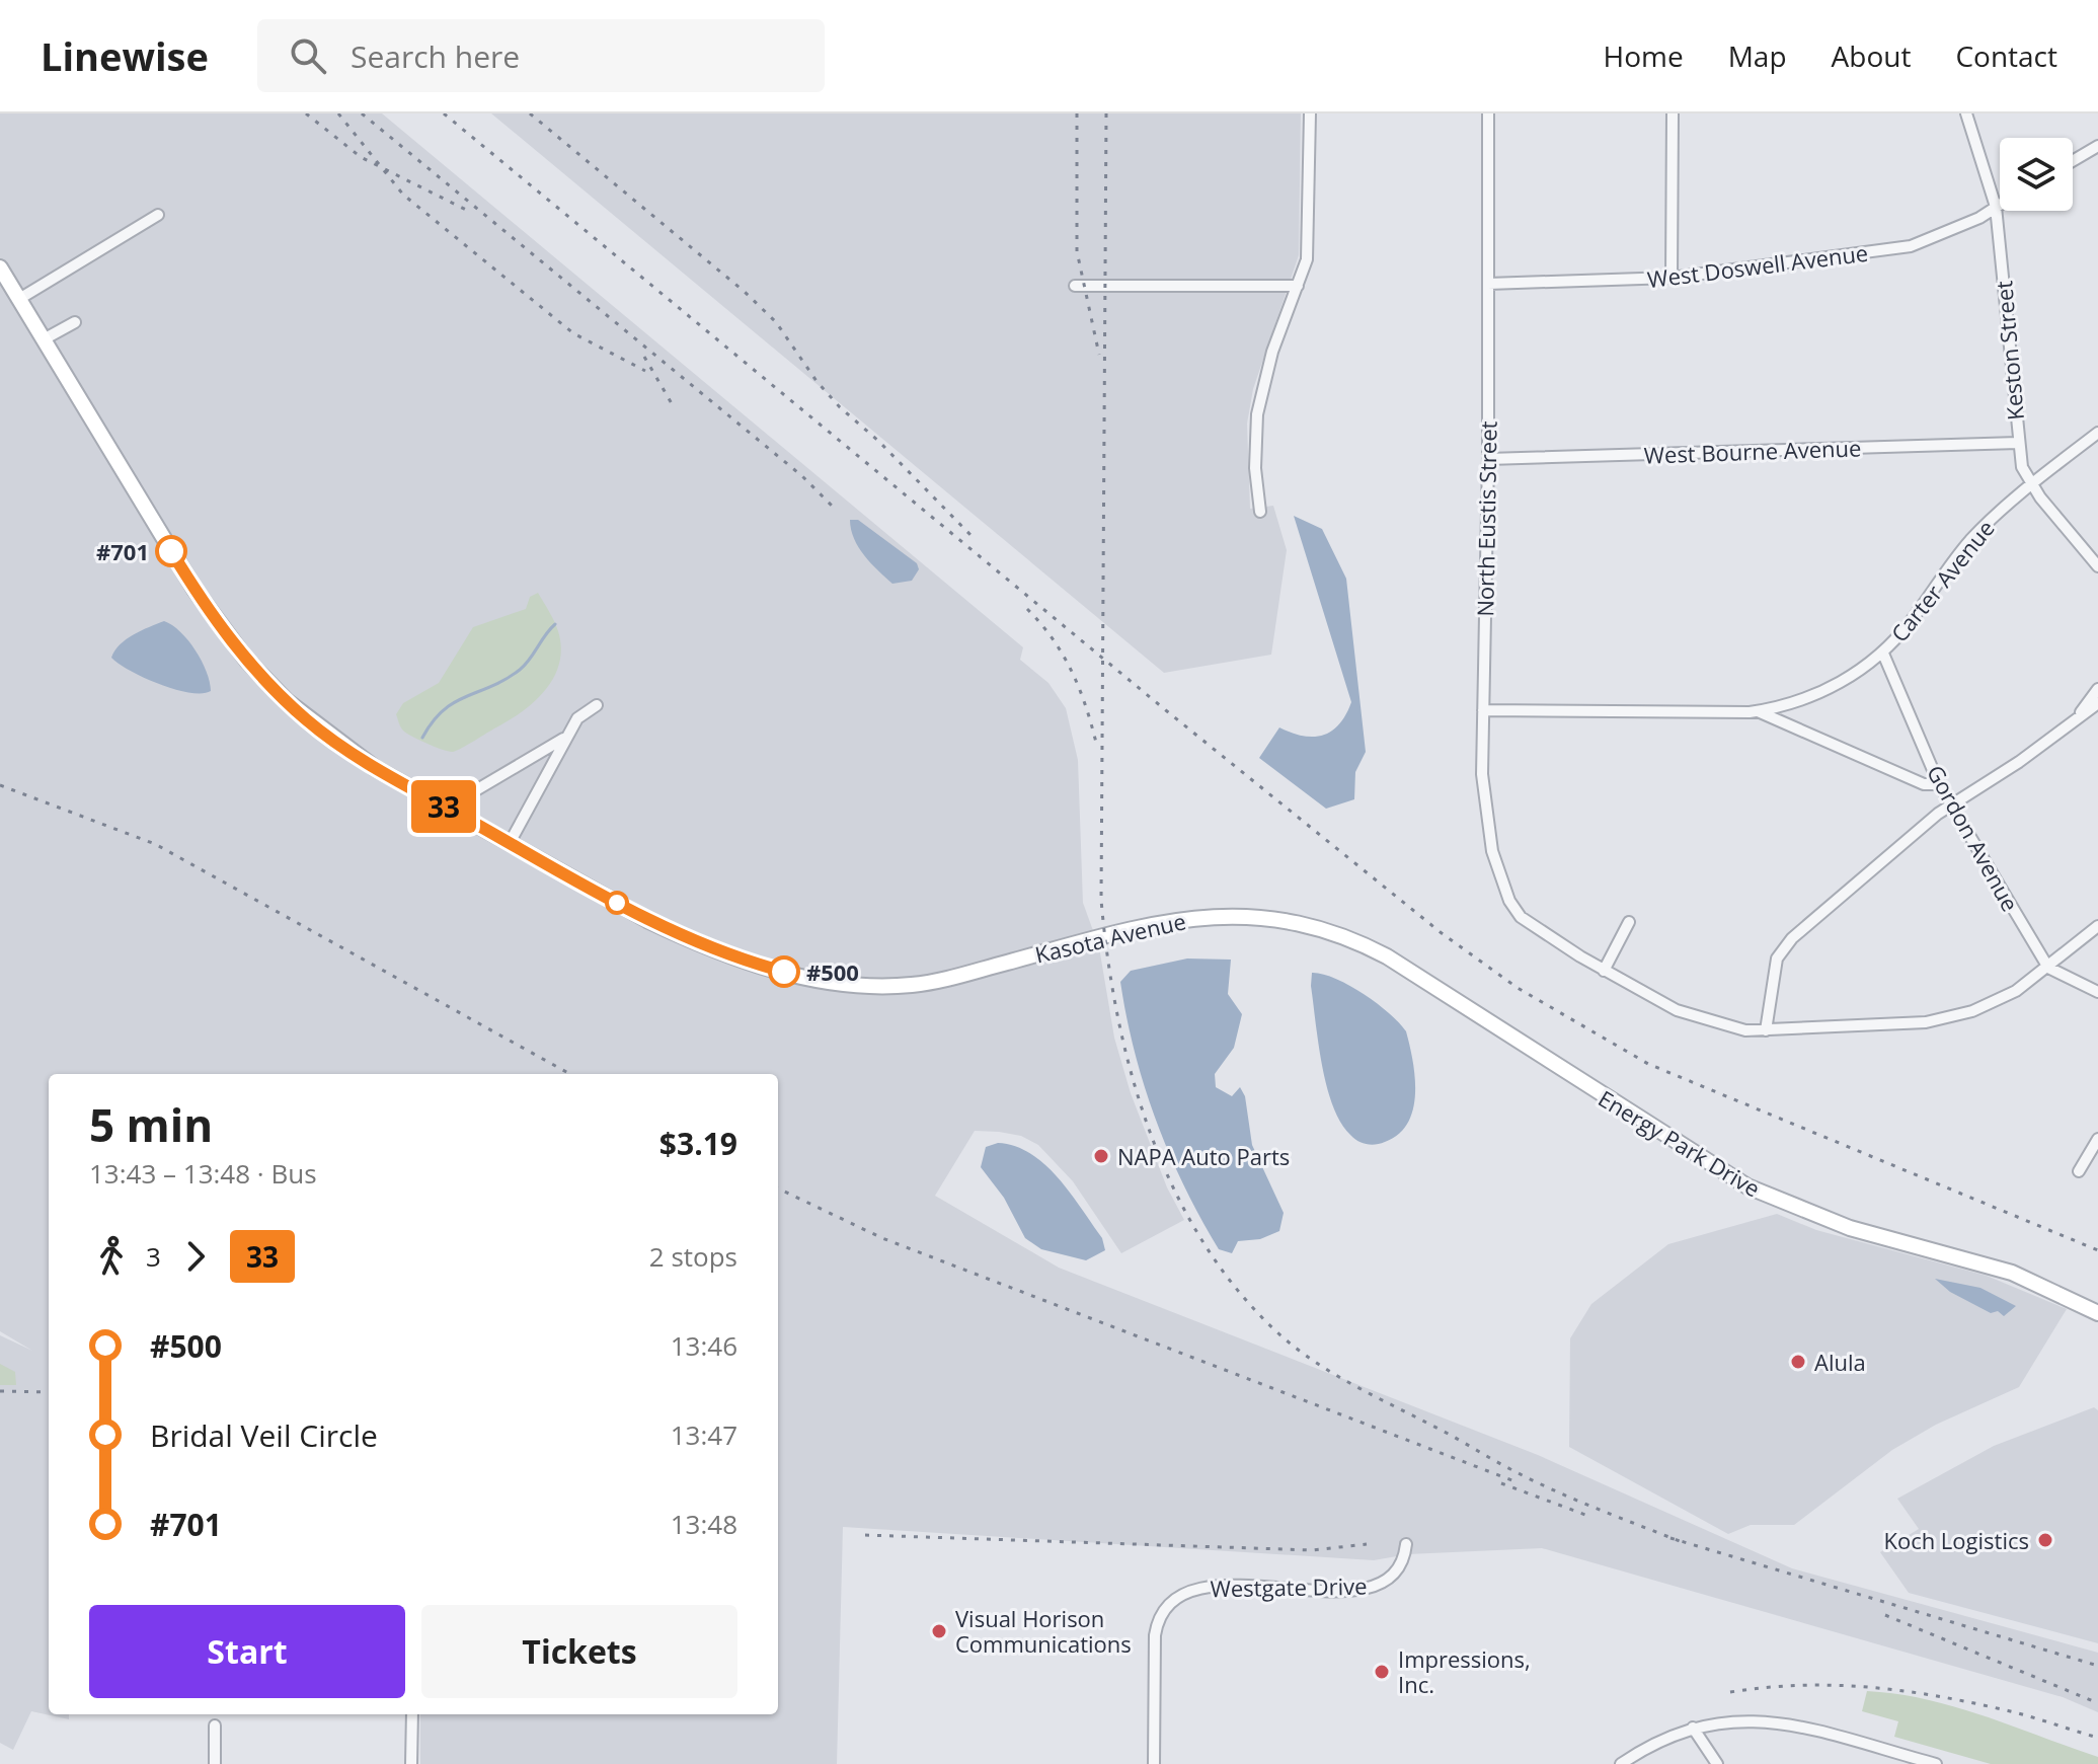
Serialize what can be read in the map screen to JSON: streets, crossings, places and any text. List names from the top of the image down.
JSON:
{
  "streets": {
    "street": [
      "West Doswell Avenue",
      "Keston Street",
      "West Bourne Avenue",
      "North Eustis Street",
      "Carter Avenue",
      "Gordon Avenue",
      "Kasota Avenue",
      "Energy Park Drive",
      "Westgate Drive"
    ]
  },
  "crossings": [
    ["West Doswell Avenue", "Keston Street"],
    ["West Doswell Avenue", "North Eustis Street"],
    ["Keston Street", "West Bourne Avenue"],
    ["Keston Street", "Carter Avenue"],
    ["West Bourne Avenue", "North Eustis Street"],
    ["North Eustis Street", "Carter Avenue"],
    ["Carter Avenue", "Gordon Avenue"],
    ["Kasota Avenue", "Energy Park Drive"]
  ],
  "places": [
    "#701",
    "#500",
    "NAPA Auto Parts",
    "Alula",
    "Koch Logistics",
    "Visual Horison Communications",
    "Impressions, Inc."
  ],
  "lines": ["bus line 33"],
  "page": {
    "header": "Linewise",
    "search": "Search here",
    "nav": [
      "Home",
      "Map",
      "About",
      "Contact"
    ],
    "on_map": "33",
    "heading": ["5 min", "13:43 – 13:48 · Bus", "$3.19"],
    "legs": ["3", "33", "2 stops"],
    "list": [
      {
        "name": "#500",
        "value": "13:46"
      },
      {
        "name": "Bridal Veil Circle",
        "value": "13:47"
      },
      {
        "name": "#701",
        "value": "13:48"
      }
    ],
    "buttons": ["Start", "Tickets"]
  }
}
